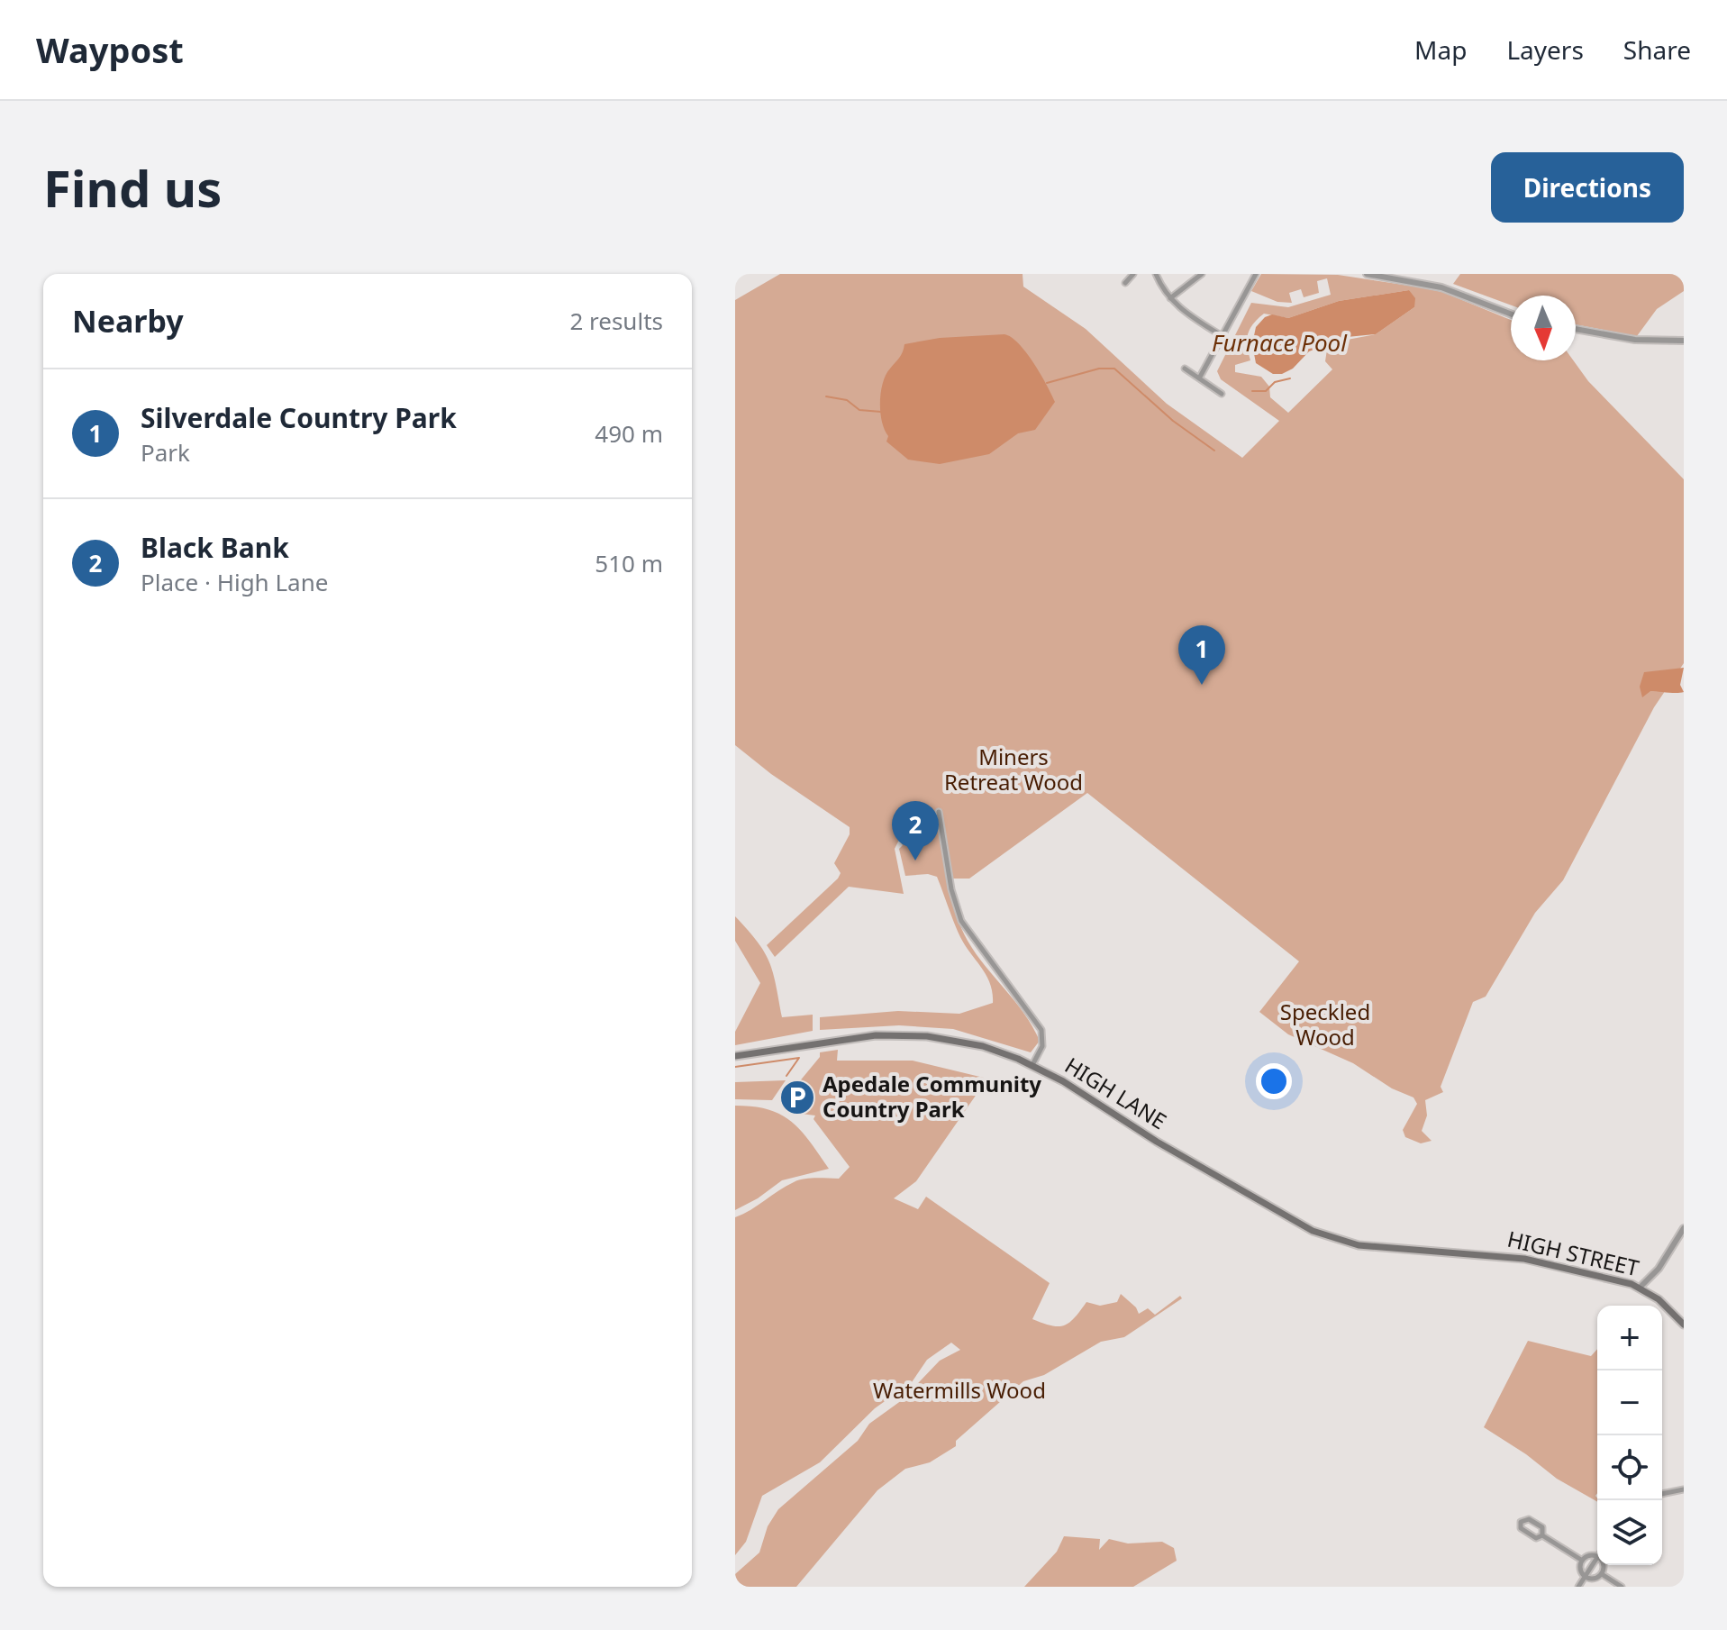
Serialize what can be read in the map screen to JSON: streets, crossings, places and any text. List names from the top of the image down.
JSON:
{
  "streets": {
    "main road": ["HIGH LANE", "HIGH STREET"]
  },
  "crossings": [
    ["HIGH LANE", "HIGH STREET"]
  ],
  "water": ["Furnace Pool"],
  "parks": ["Miners Retreat Wood", "Speckled Wood", "Watermills Wood"],
  "places": {
    "parking": ["Apedale Community Country Park"]
  },
  "north": "bottom",
  "page": {
    "header": "Waypost",
    "nav": ["Map", "Layers", "Share"],
    "buttons": "Directions",
    "title": "Find us",
    "heading": ["Nearby", "2 results"],
    "list": [
      {
        "mark": "1",
        "name": "Silverdale Country Park",
        "note": "Park",
        "value": "490 m"
      },
      {
        "mark": "2",
        "name": "Black Bank",
        "note": "Place · High Lane",
        "value": "510 m"
      }
    ],
    "pins": ["1", "2"],
    "map_buttons": ["+", "−"]
  }
}
